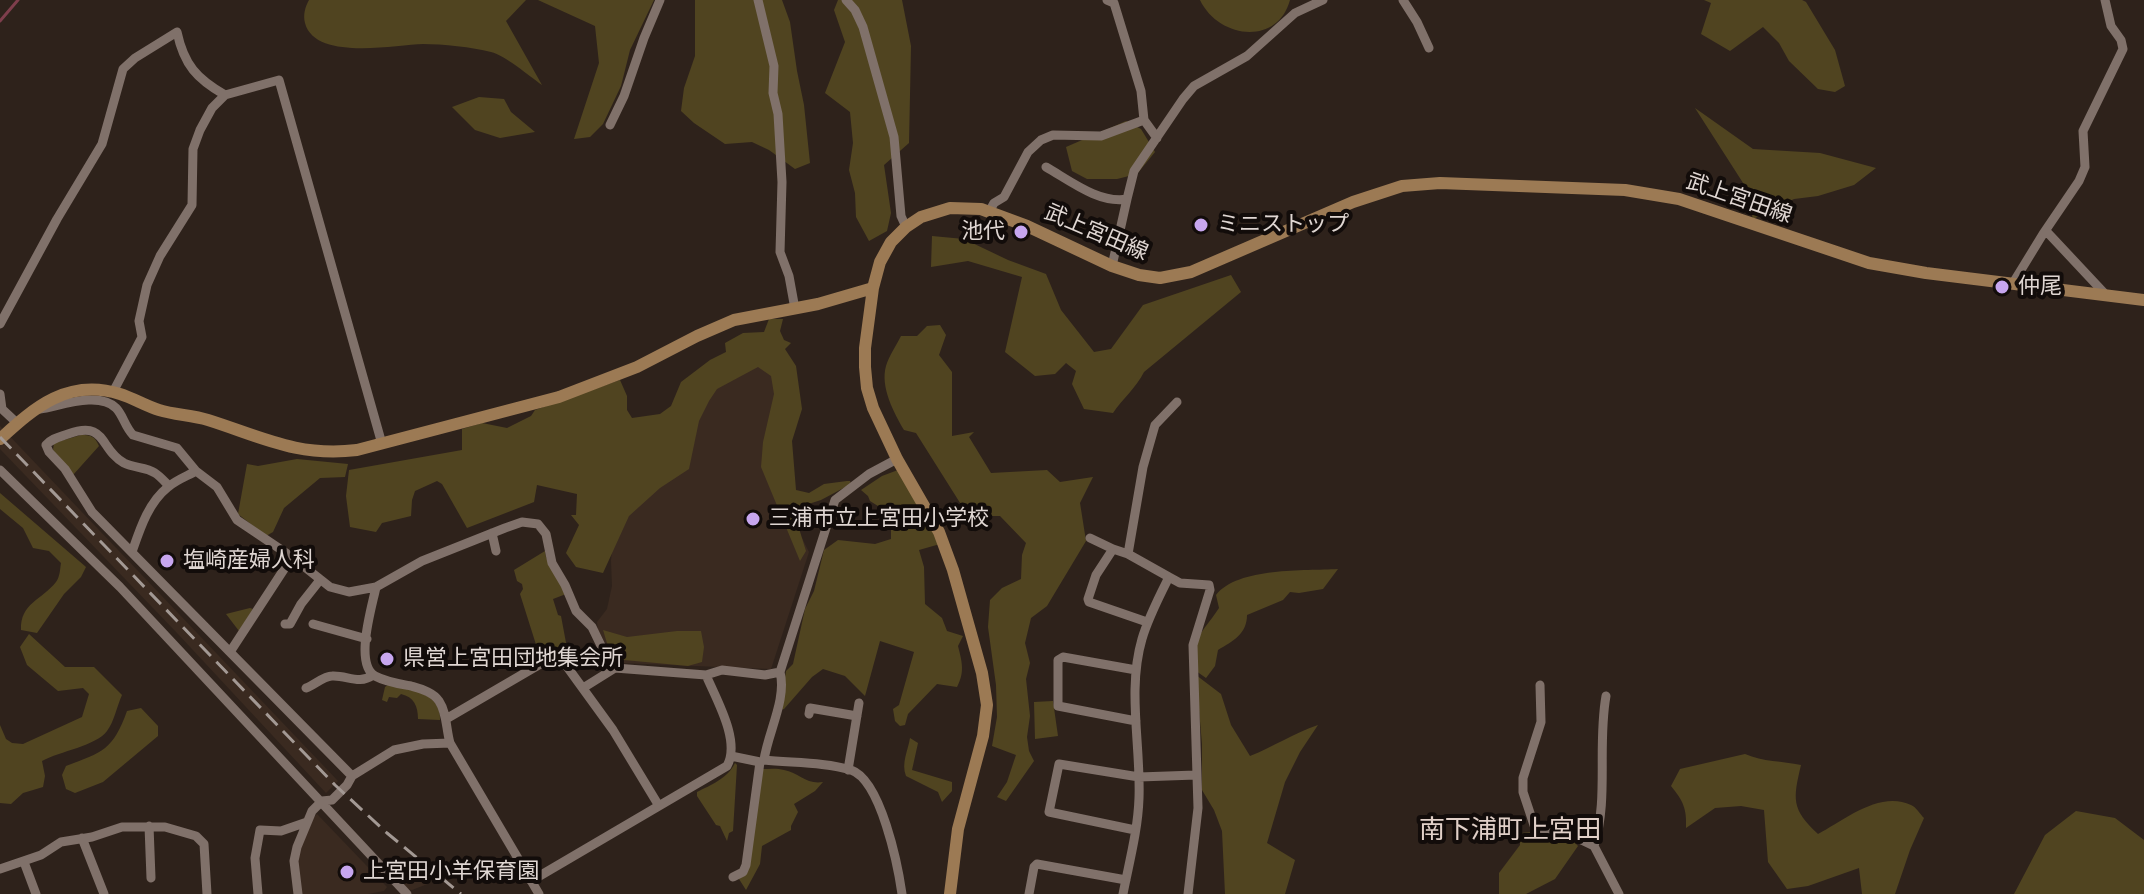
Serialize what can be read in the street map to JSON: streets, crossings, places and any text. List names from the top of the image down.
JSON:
{
  "streets": {
    "main road": ["武上宮田線"]
  },
  "districts": ["南下浦町上宮田"],
  "places": [
    "ミニストップ",
    "池代",
    "仲尾",
    "三浦市立上宮田小学校",
    "塩崎産婦人科",
    "県営上宮田団地集会所",
    "上宮田小羊保育園"
  ]
}
